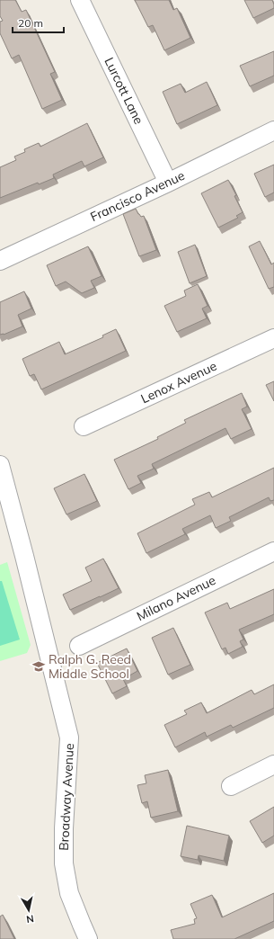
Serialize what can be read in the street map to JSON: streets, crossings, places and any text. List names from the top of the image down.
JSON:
{
  "streets": {
    "street": [
      "Lurcott Lane",
      "Francisco Avenue",
      "Lenox Avenue",
      "Milano Avenue",
      "Broadway Avenue"
    ]
  },
  "crossings": [
    ["Lurcott Lane", "Francisco Avenue"]
  ],
  "places": {
    "school or university": ["Ralph G. Reed Middle School"]
  },
  "scale_bar": "20 m",
  "north": "bottom"
}
